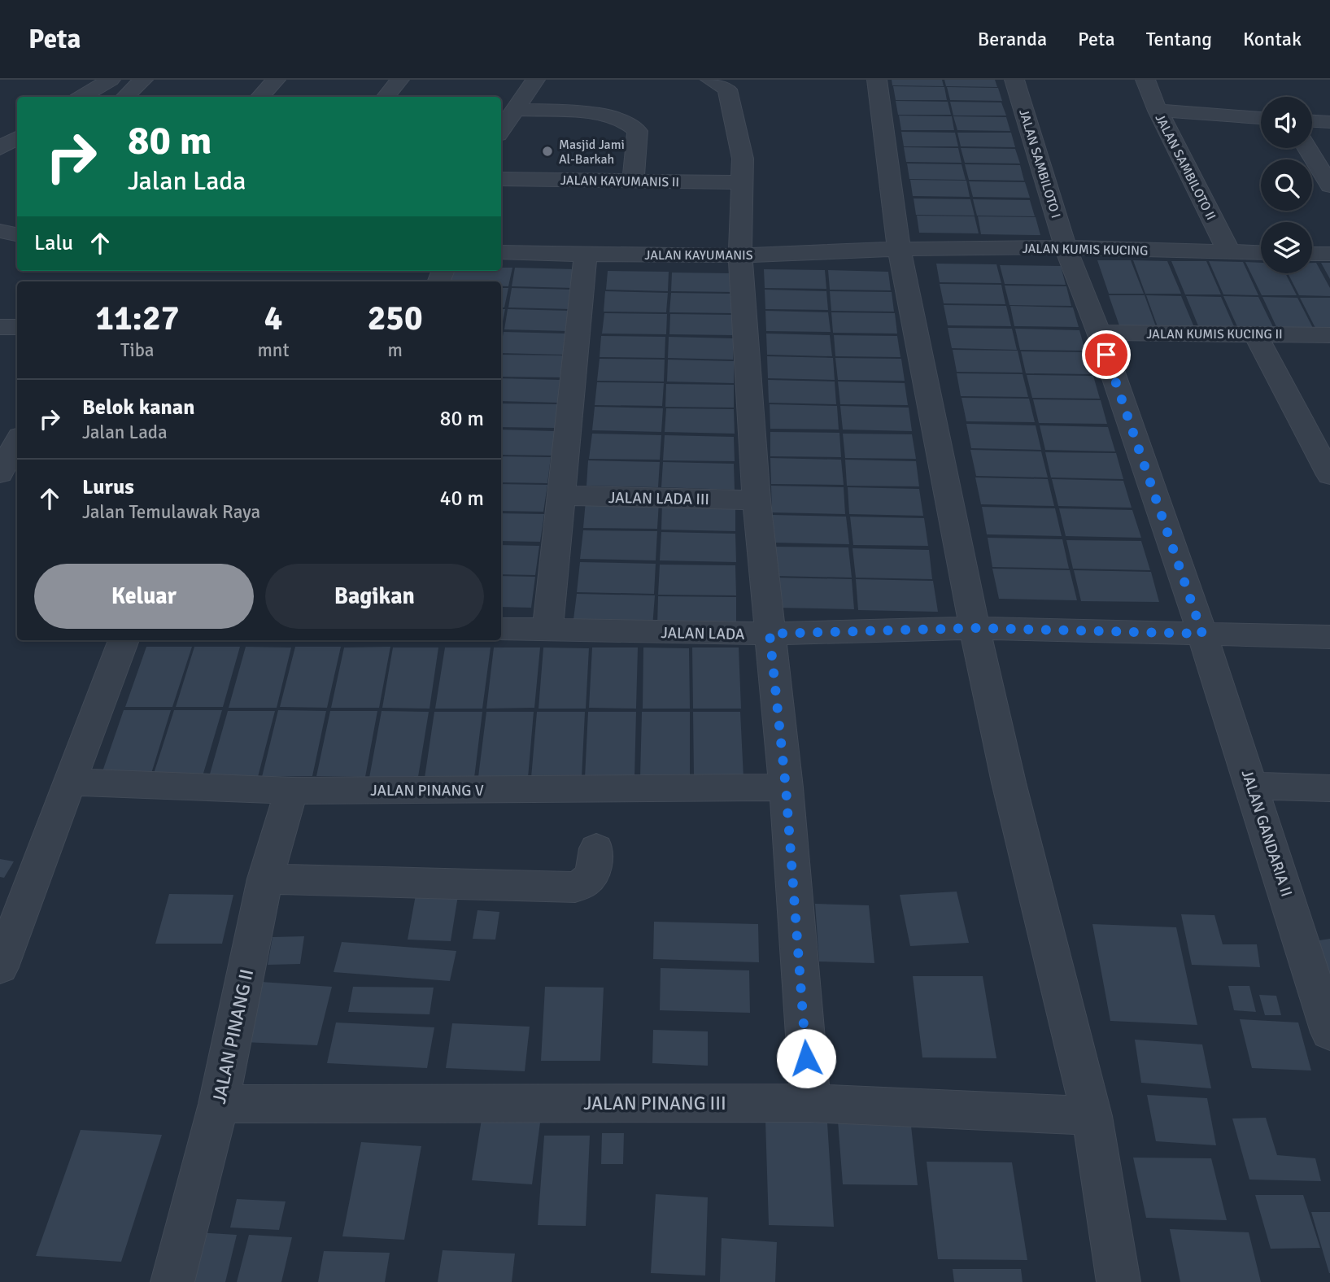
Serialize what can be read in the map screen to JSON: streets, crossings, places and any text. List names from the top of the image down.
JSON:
{
  "streets": {
    "street": [
      "JALAN SAMBILOTO I",
      "JALAN SAMBILOTO II",
      "JALAN KAYUMANIS II",
      "JALAN KUMIS KUCING",
      "JALAN KAYUMANIS",
      "JALAN KUMIS KUCING II",
      "JALAN LADA III",
      "JALAN LADA",
      "JALAN PINANG V",
      "JALAN GANDARIA II",
      "JALAN PINANG II",
      "JALAN PINANG III"
    ]
  },
  "crossings": [
    ["JALAN SAMBILOTO I", "JALAN KUMIS KUCING"],
    ["JALAN SAMBILOTO I", "JALAN KUMIS KUCING II"],
    ["JALAN SAMBILOTO I", "JALAN GANDARIA II"],
    ["JALAN SAMBILOTO II", "JALAN KUMIS KUCING"],
    ["JALAN KUMIS KUCING", "JALAN KAYUMANIS"],
    ["JALAN KUMIS KUCING II", "JALAN GANDARIA II"],
    ["JALAN LADA", "JALAN GANDARIA II"],
    ["JALAN PINANG V", "JALAN PINANG II"],
    ["JALAN PINANG II", "JALAN PINANG III"]
  ],
  "places": ["Masjid Jami Al-Barkah"],
  "page": {
    "header": "Peta",
    "nav": [
      "Beranda",
      "Peta",
      "Tentang",
      "Kontak"
    ],
    "turn": ["80 m", "Jalan Lada"],
    "then": "Lalu",
    "eta": [
      "11:27",
      "Tiba",
      "4",
      "mnt",
      "250",
      "m"
    ],
    "list": [
      {
        "name": "Belok kanan",
        "note": "Jalan Lada",
        "value": "80 m"
      },
      {
        "name": "Lurus",
        "note": "Jalan Temulawak Raya",
        "value": "40 m"
      }
    ],
    "buttons": ["Keluar", "Bagikan"]
  }
}
